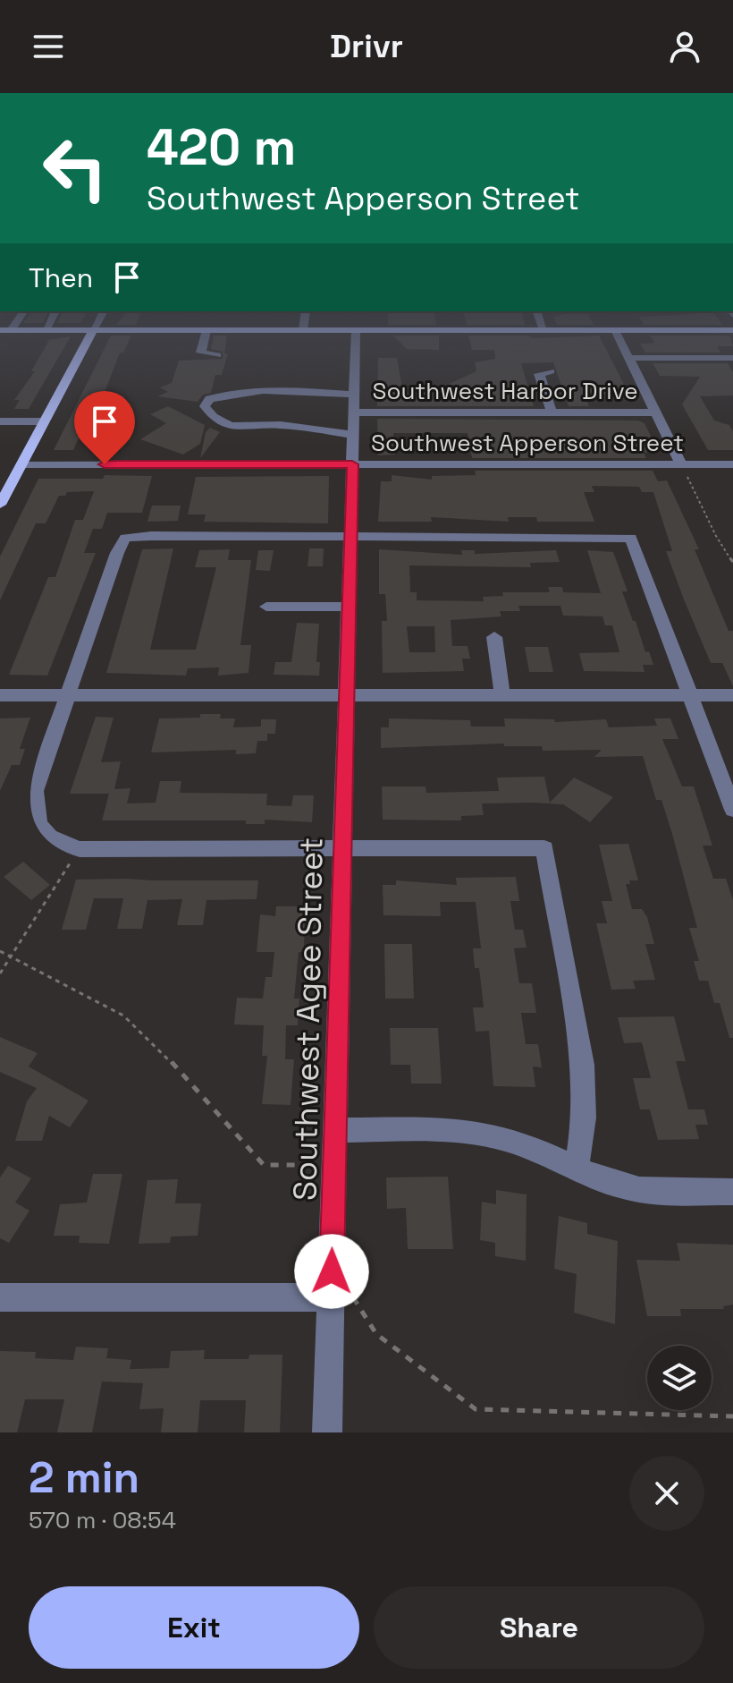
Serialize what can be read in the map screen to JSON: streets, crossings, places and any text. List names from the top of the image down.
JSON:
{
  "streets": {
    "street": ["Southwest Harbor Drive", "Southwest Apperson Street", "Southwest Agee Street"]
  },
  "crossings": [
    ["Southwest Harbor Drive", "Southwest Agee Street"],
    ["Southwest Apperson Street", "Southwest Agee Street"]
  ],
  "page": {
    "header": "Drivr",
    "turn": ["420 m", "Southwest Apperson Street"],
    "then": "Then",
    "heading": ["2 min", "570 m · 08:54"],
    "buttons": ["Exit", "Share"]
  }
}
